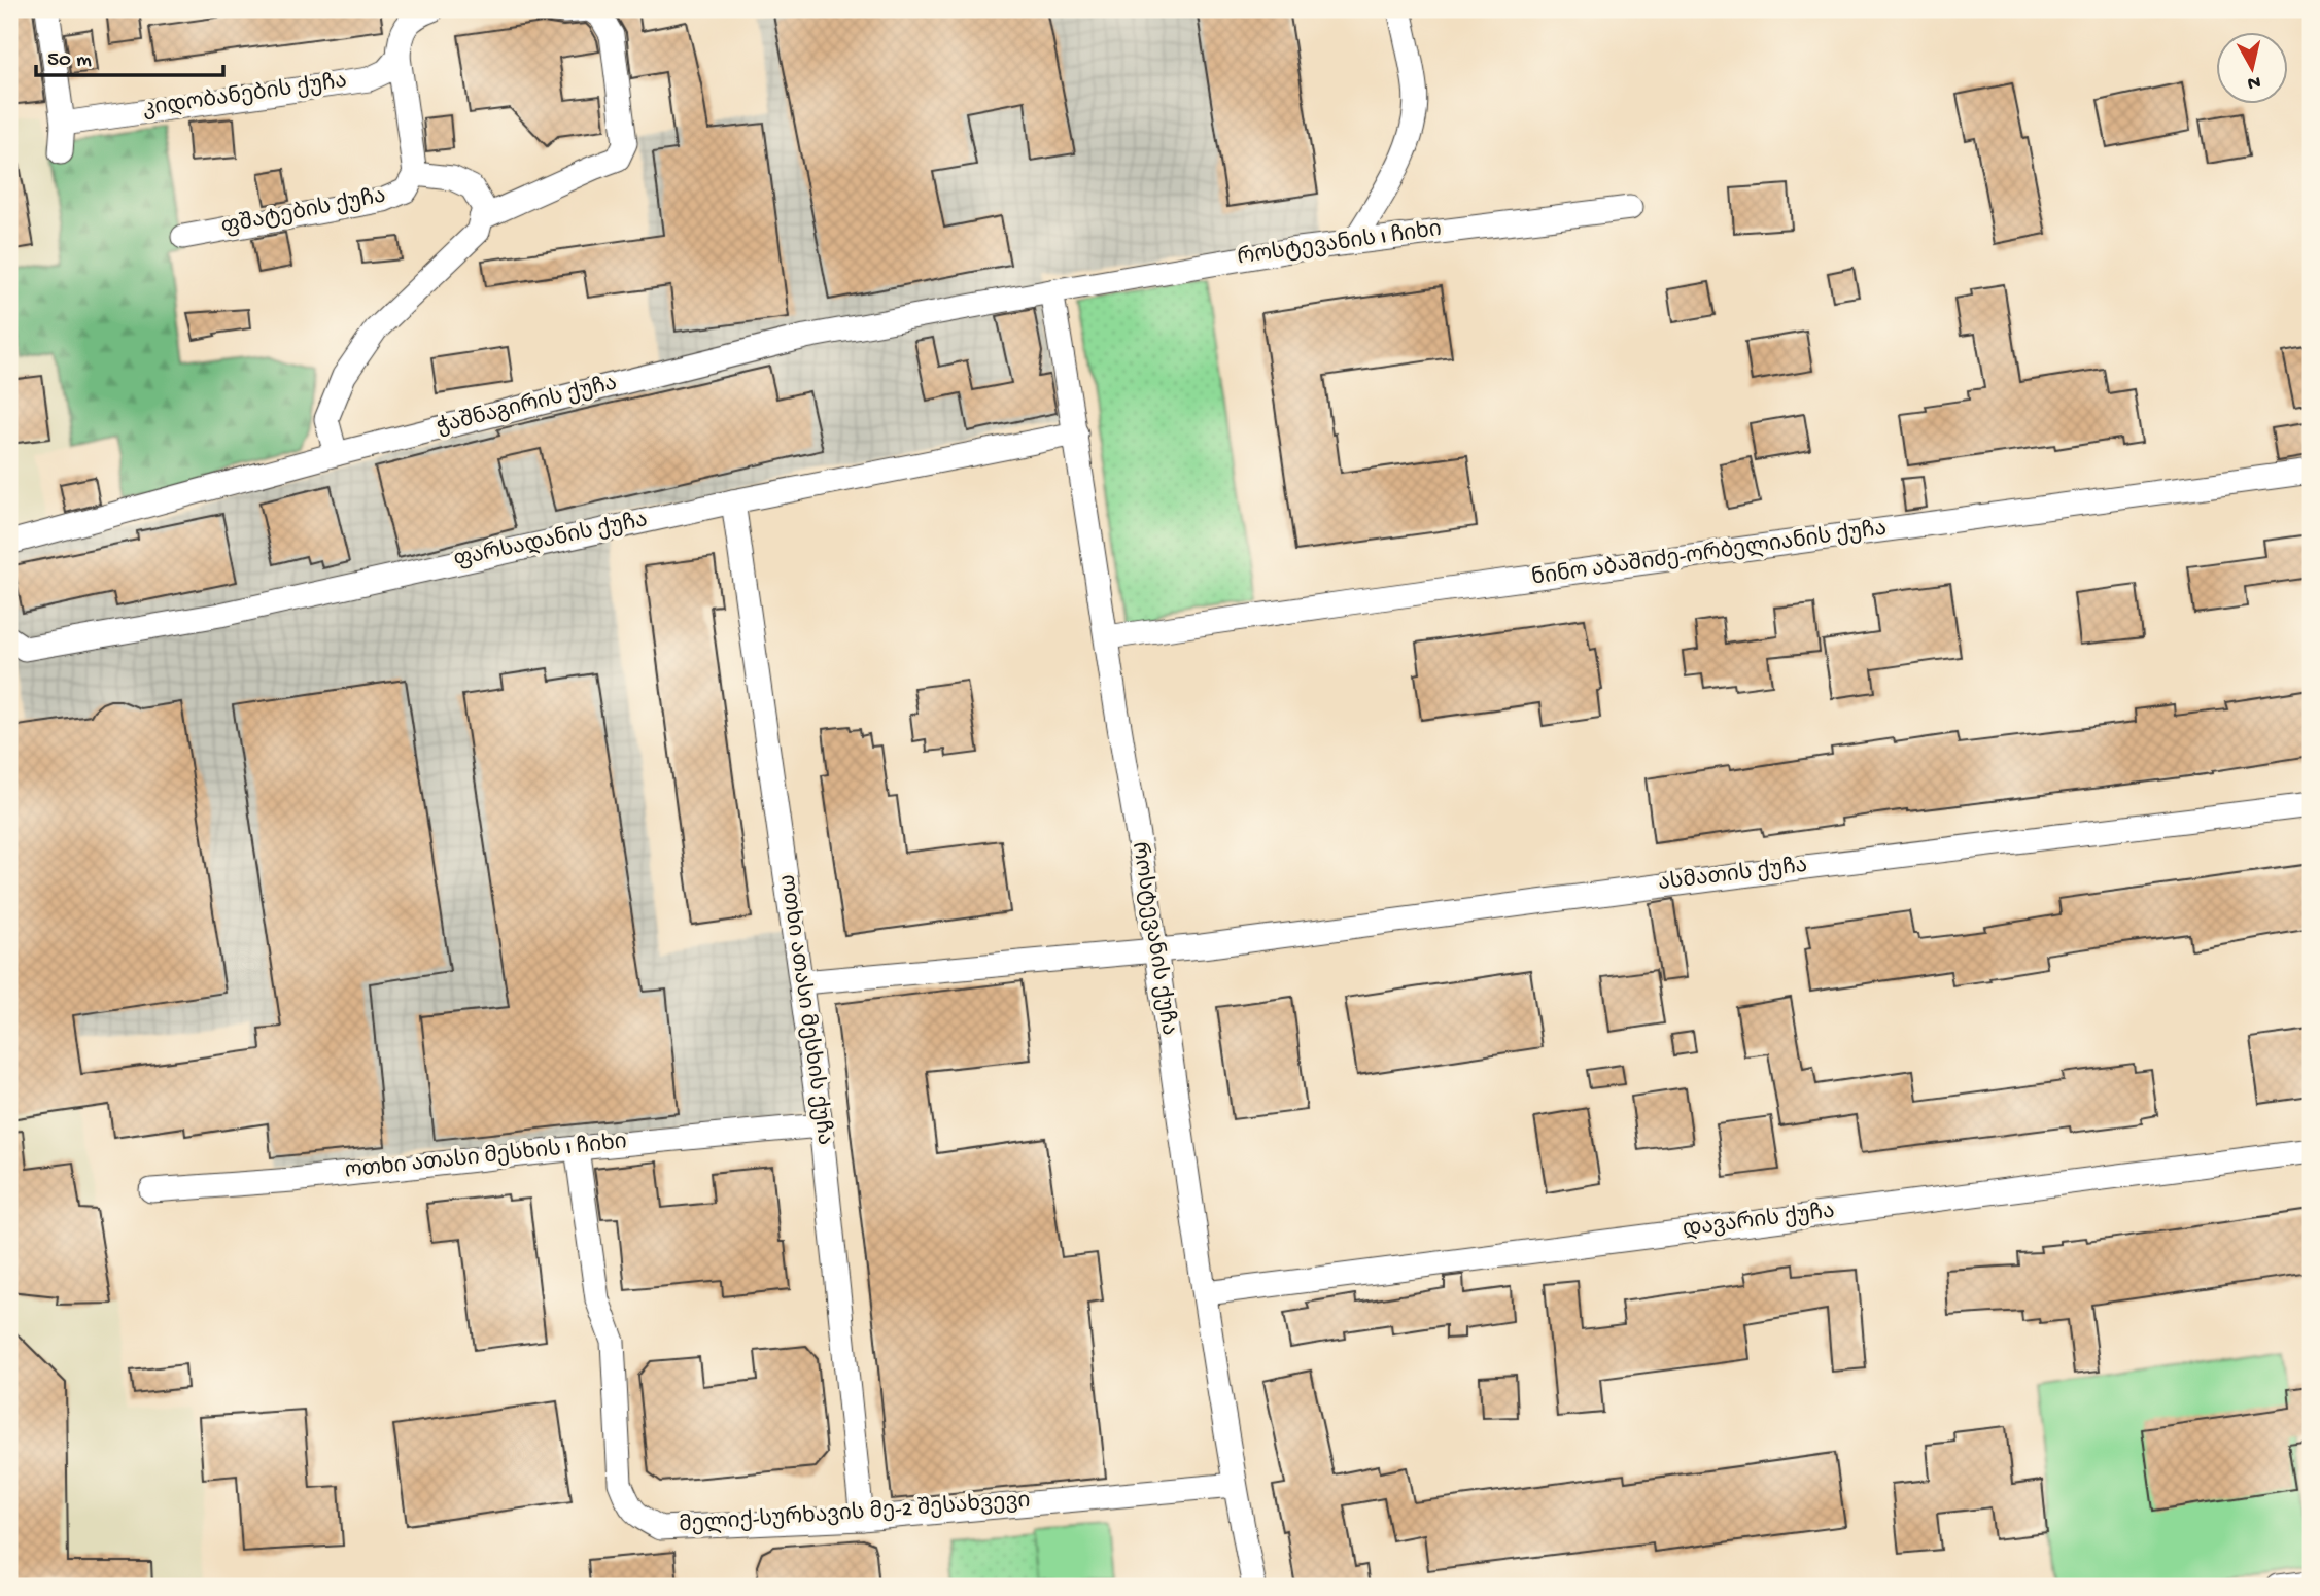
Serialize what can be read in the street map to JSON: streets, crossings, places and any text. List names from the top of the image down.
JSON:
{
  "streets": {
    "street": [
      "კიდობანების ქუჩა",
      "ფშატების ქუჩა",
      "როსტევანის I ჩიხი",
      "ჭაშნაგირის ქუჩა",
      "ფარსადანის ქუჩა",
      "ნინო აბაშიძე-ორბელიანის ქუჩა",
      "ასმათის ქუჩა",
      "როსტევანის ქუჩა",
      "ოთხი ათასი მესხის ქუჩა",
      "ოთხი ათასი მესხის I ჩიხი",
      "დავარის ქუჩა",
      "მელიქ-სურხავის მე-2 შესახვევი"
    ]
  },
  "crossings": [
    ["როსტევანის I ჩიხი", "ჭაშნაგირის ქუჩა"],
    ["როსტევანის I ჩიხი", "როსტევანის ქუჩა"],
    ["ჭაშნაგირის ქუჩა", "როსტევანის ქუჩა"],
    ["ფარსადანის ქუჩა", "როსტევანის ქუჩა"],
    ["ფარსადანის ქუჩა", "ოთხი ათასი მესხის ქუჩა"],
    ["ნინო აბაშიძე-ორბელიანის ქუჩა", "როსტევანის ქუჩა"],
    ["ასმათის ქუჩა", "როსტევანის ქუჩა"],
    ["ასმათის ქუჩა", "ოთხი ათასი მესხის ქუჩა"],
    ["როსტევანის ქუჩა", "დავარის ქუჩა"],
    ["როსტევანის ქუჩა", "მელიქ-სურხავის მე-2 შესახვევი"],
    ["ოთხი ათასი მესხის ქუჩა", "ოთხი ათასი მესხის I ჩიხი"],
    ["ოთხი ათასი მესხის ქუჩა", "მელიქ-სურხავის მე-2 შესახვევი"],
    ["ოთხი ათასი მესხის I ჩიხი", "მელიქ-სურხავის მე-2 შესახვევი"]
  ],
  "scale_bar": "50 m",
  "north": "bottom"
}
